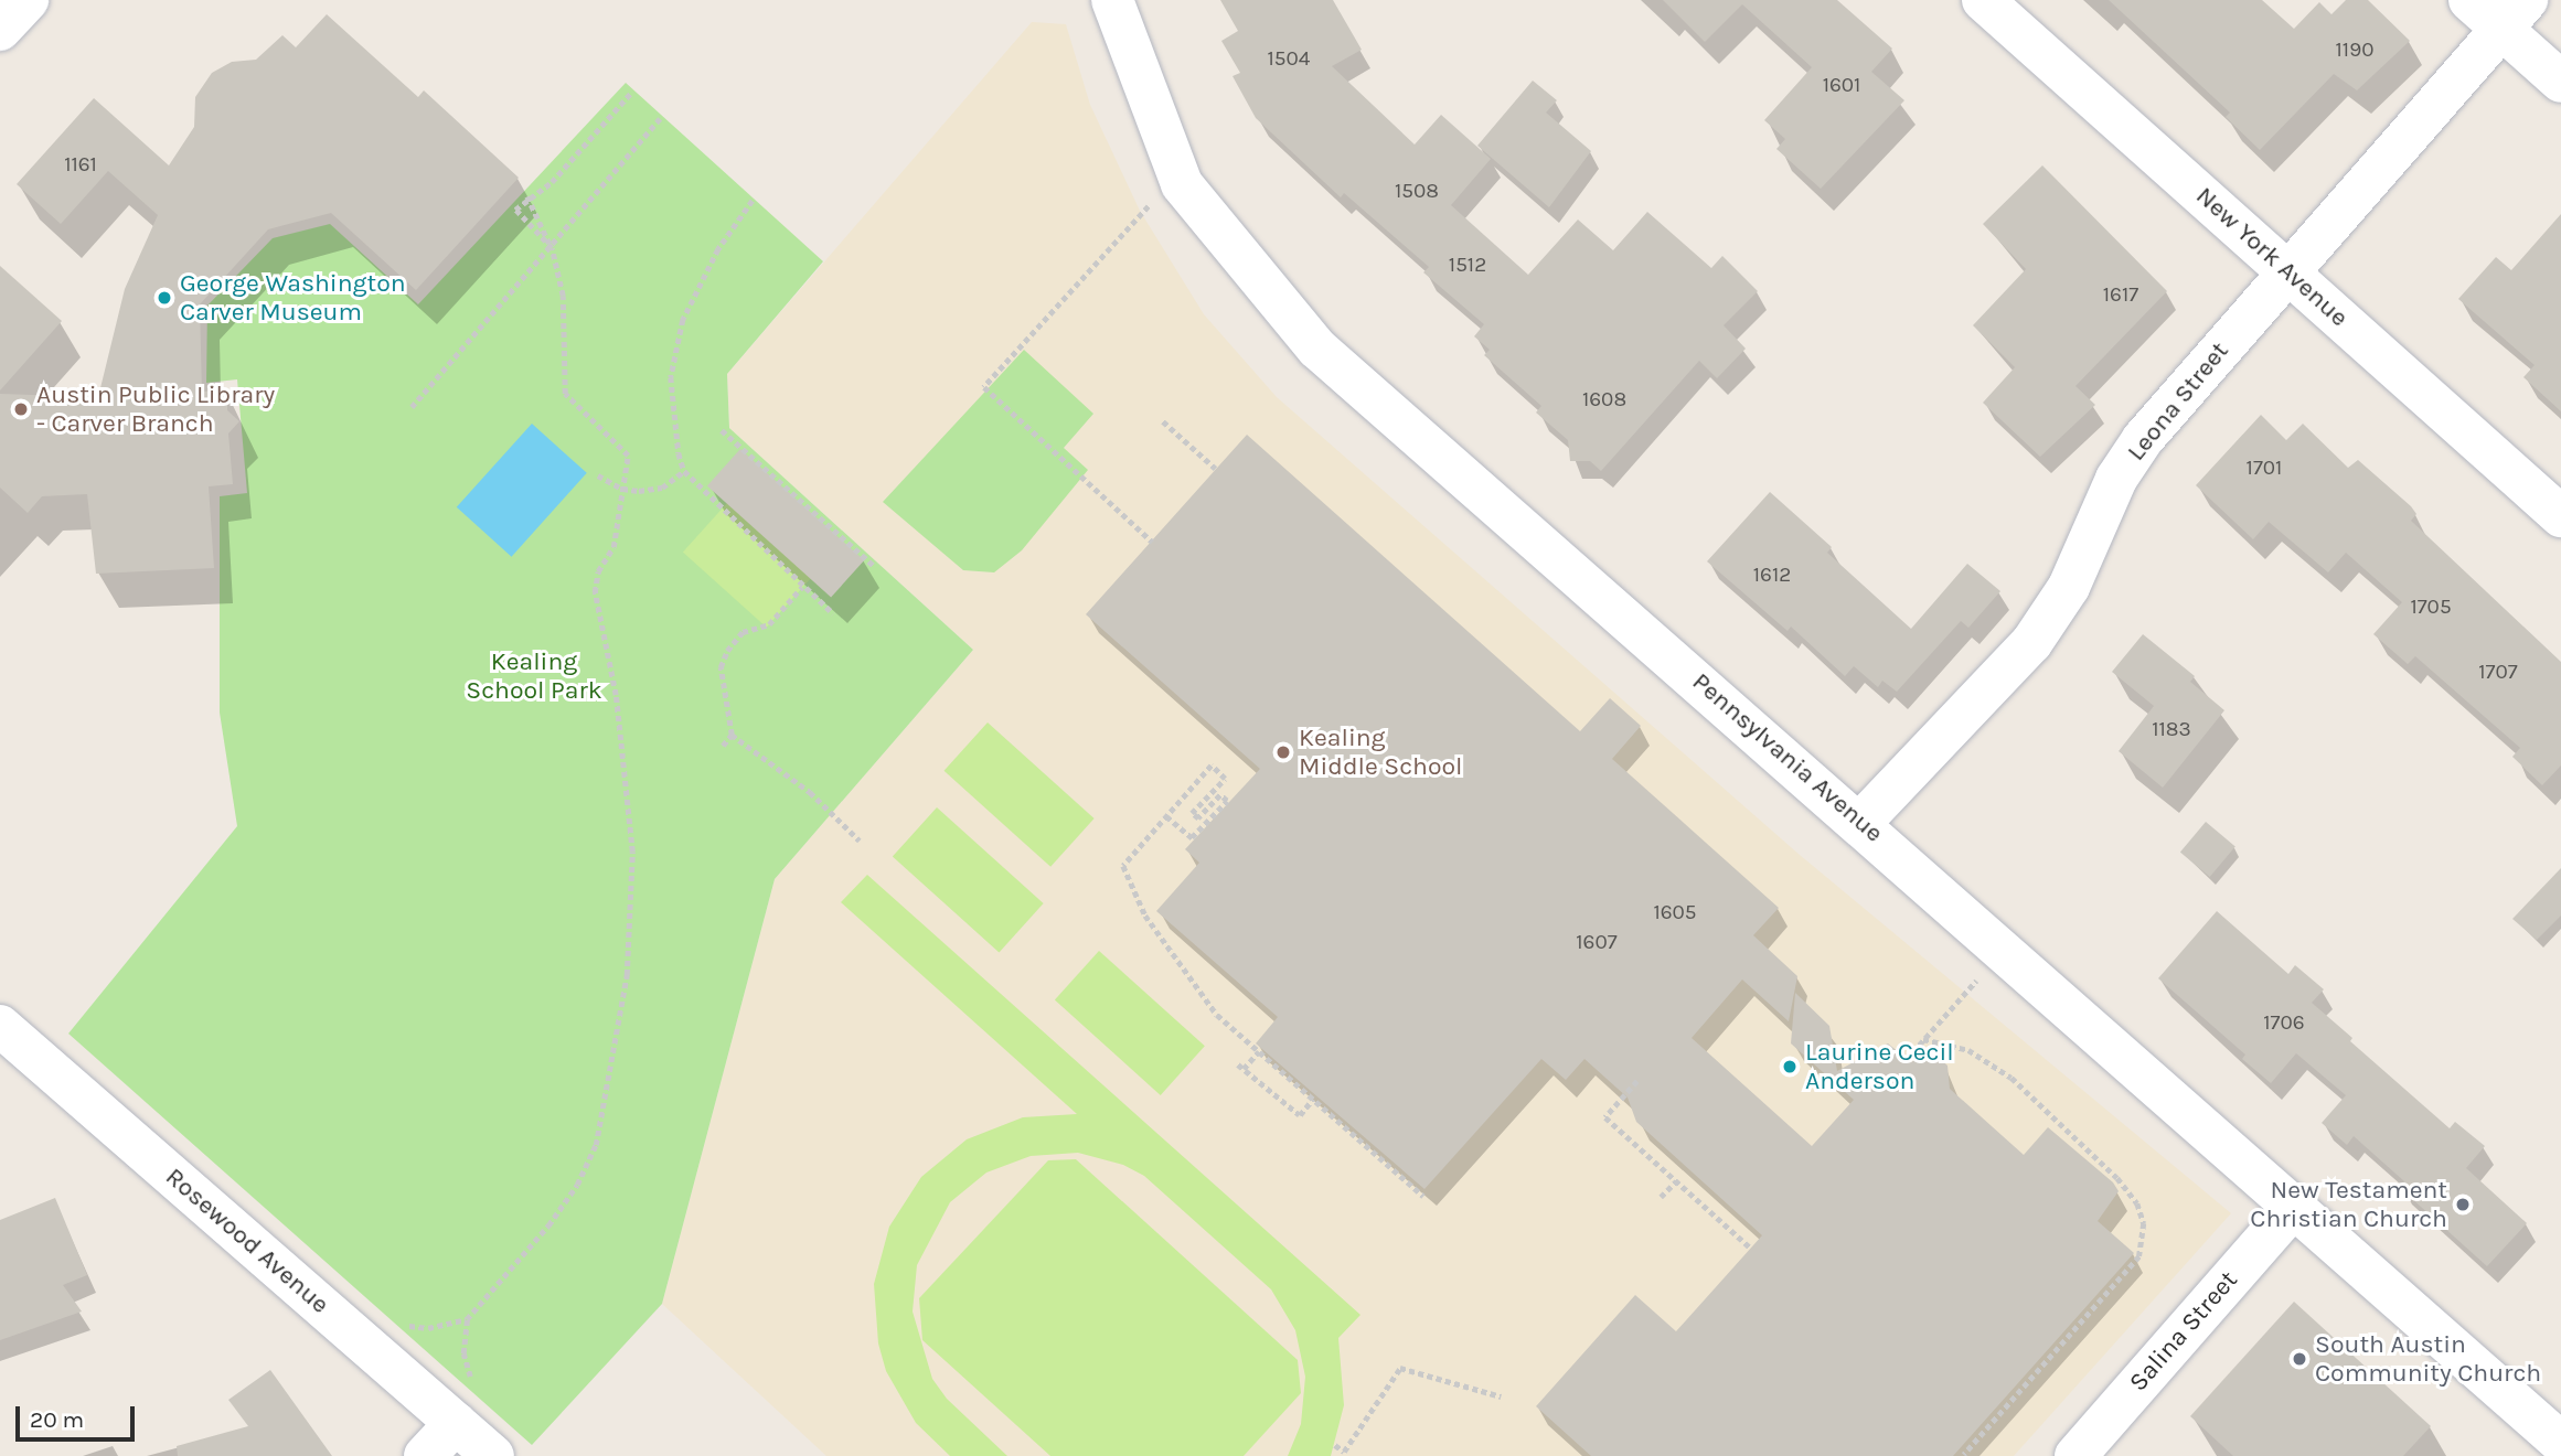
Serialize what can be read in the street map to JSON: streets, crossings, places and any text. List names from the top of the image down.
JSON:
{
  "streets": {
    "street": [
      "New York Avenue",
      "Leona Street",
      "Pennsylvania Avenue",
      "Rosewood Avenue",
      "Salina Street"
    ]
  },
  "crossings": [
    ["New York Avenue", "Leona Street"],
    ["Leona Street", "Pennsylvania Avenue"],
    ["Pennsylvania Avenue", "Salina Street"]
  ],
  "parks": ["Kealing School Park"],
  "places": [
    "George Washington Carver Museum",
    "Austin Public Library - Carver Branch",
    "Kealing Middle School",
    "Laurine Cecil Anderson",
    "New Testament Christian Church",
    "South Austin Community Church"
  ],
  "house_numbers": [
    "1190",
    "1504",
    "1601",
    "1161",
    "1508",
    "1512",
    "1617",
    "1608",
    "1701",
    "1612",
    "1705",
    "1707",
    "1183",
    "1605",
    "1607",
    "1706"
  ],
  "scale_bar": "20 m"
}
